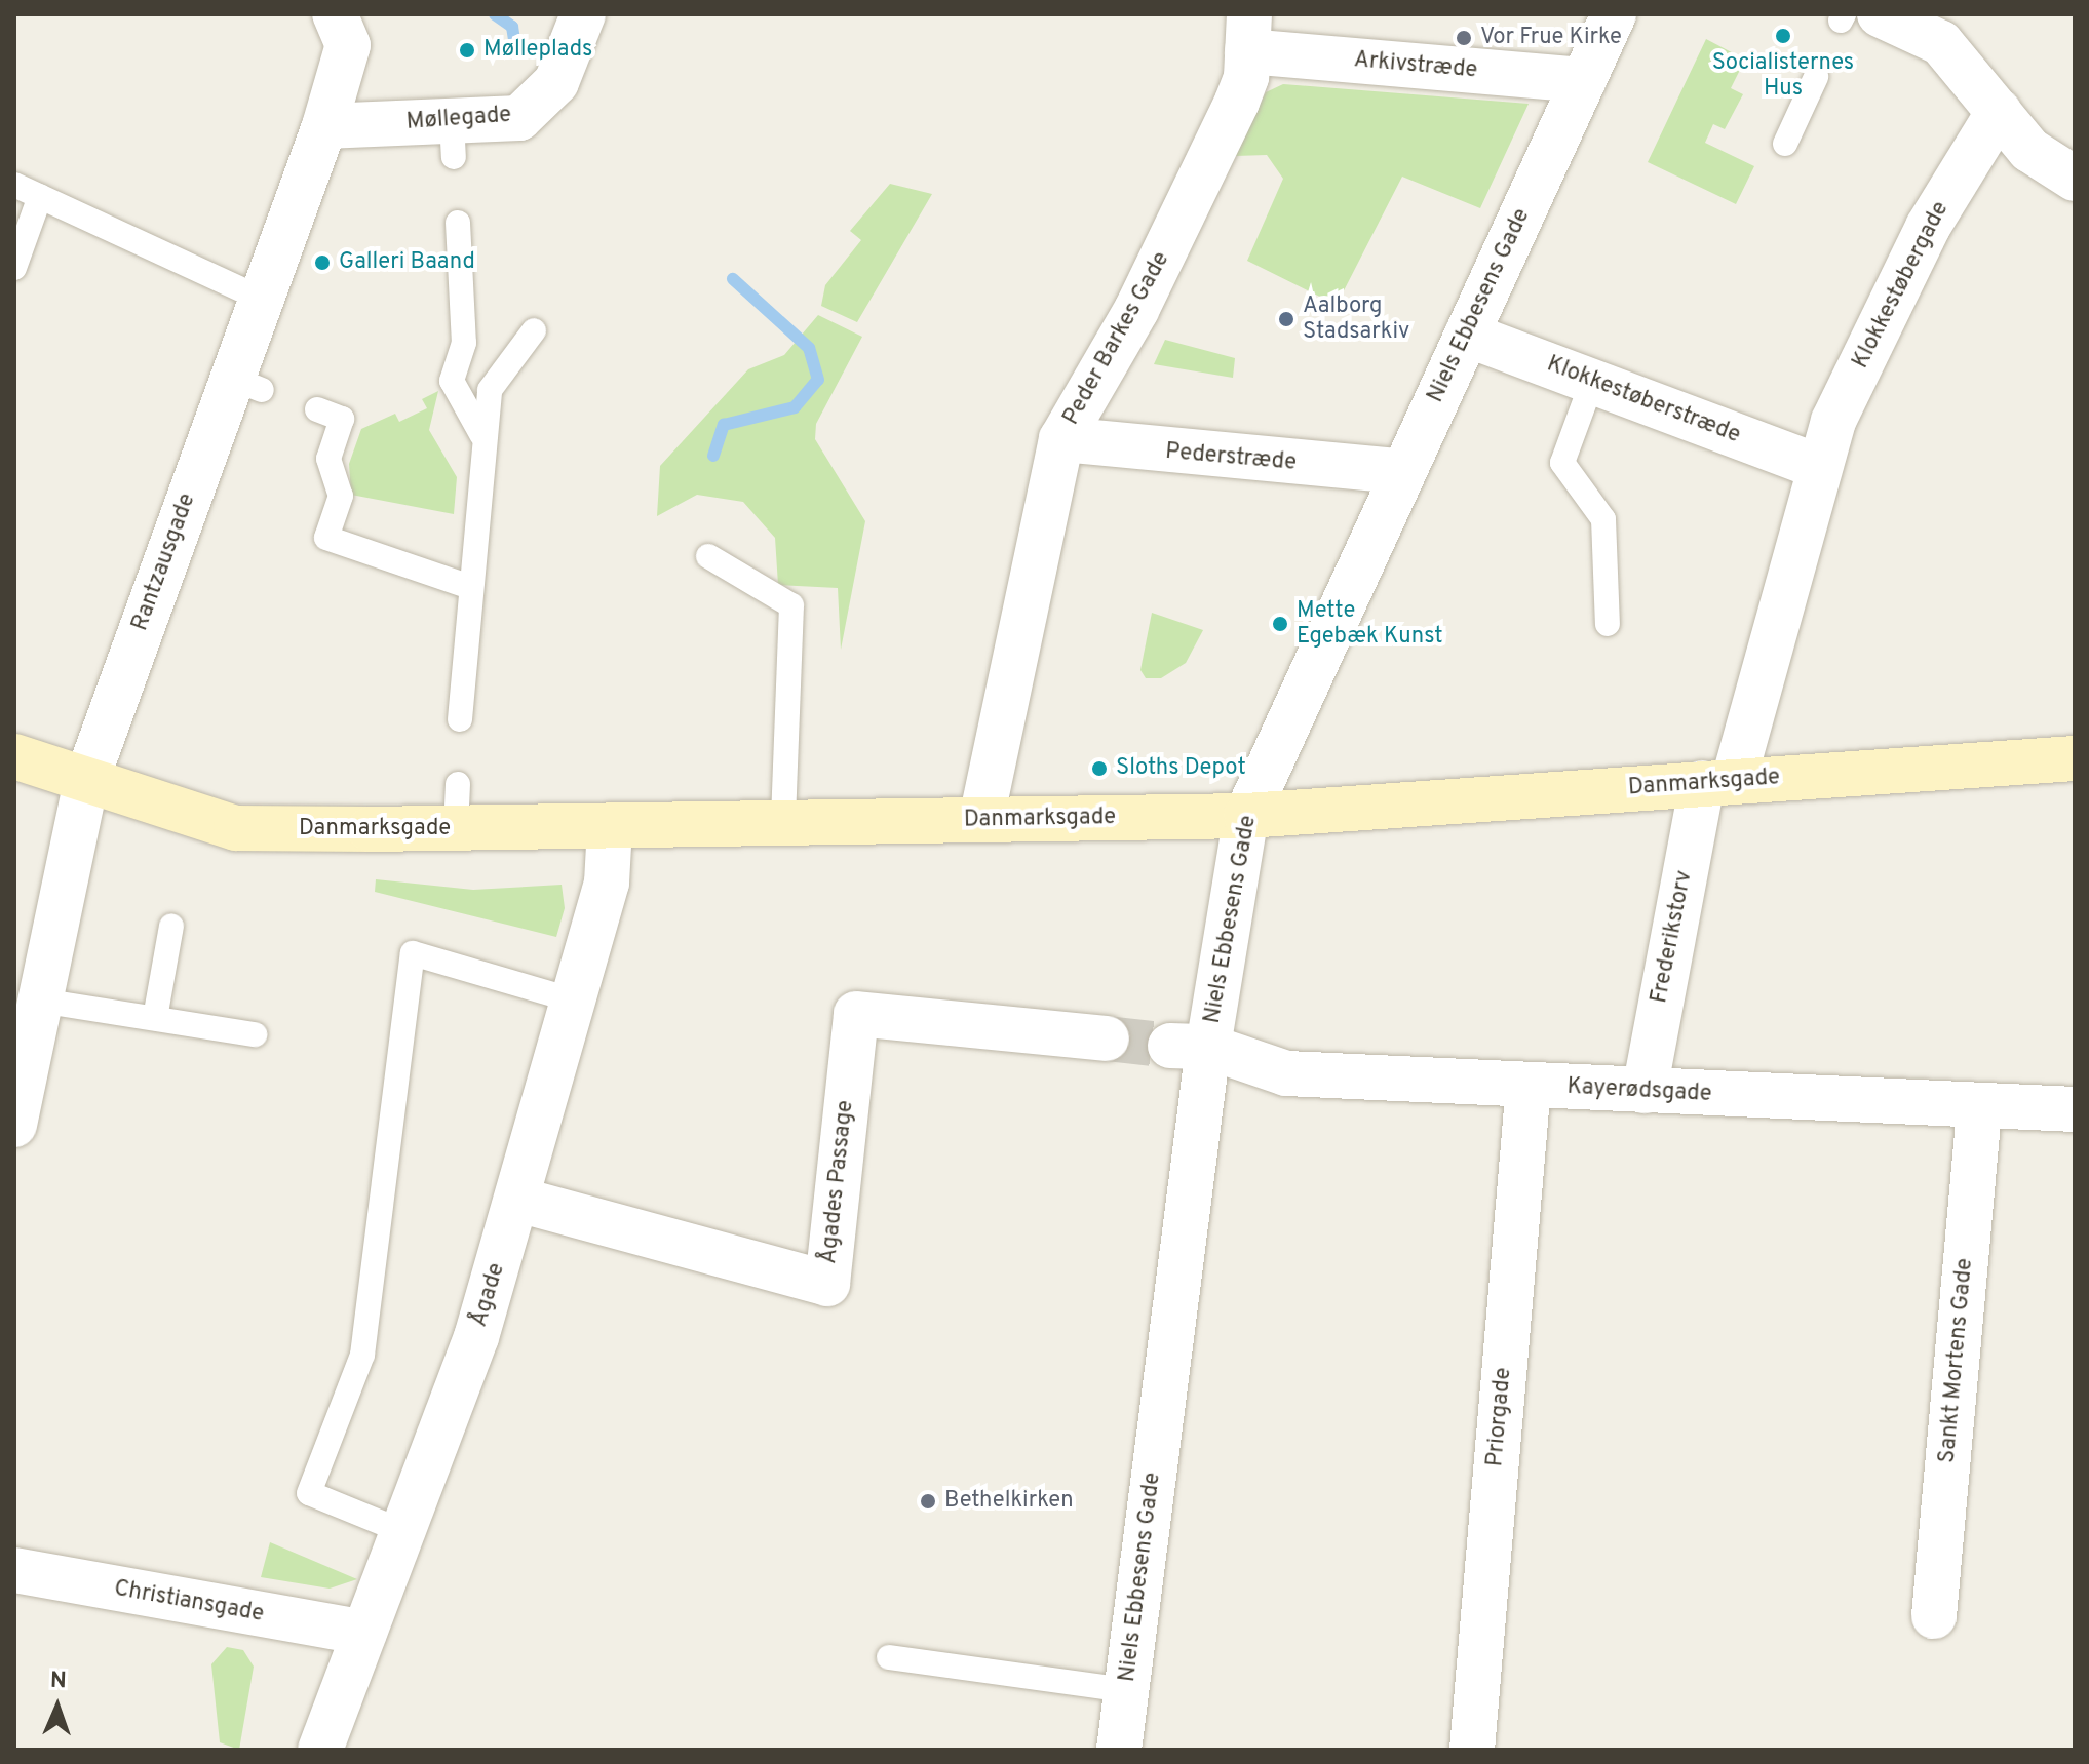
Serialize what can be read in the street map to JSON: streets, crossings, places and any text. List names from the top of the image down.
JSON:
{
  "streets": {
    "street": [
      "Arkivstræde",
      "Møllegade",
      "Klokkestøbergade",
      "Niels Ebbesens Gade",
      "Peder Barkes Gade",
      "Klokkestøberstræde",
      "Pederstræde",
      "Rantzausgade",
      "Danmarksgade",
      "Frederikstorv",
      "Kayerødsgade",
      "Ågades Passage",
      "Ågade",
      "Sankt Mortens Gade",
      "Priorgade",
      "Christiansgade"
    ]
  },
  "crossings": [
    ["Arkivstræde", "Niels Ebbesens Gade"],
    ["Arkivstræde", "Peder Barkes Gade"],
    ["Møllegade", "Rantzausgade"],
    ["Klokkestøbergade", "Klokkestøberstræde"],
    ["Klokkestøbergade", "Danmarksgade"],
    ["Klokkestøbergade", "Frederikstorv"],
    ["Niels Ebbesens Gade", "Klokkestøberstræde"],
    ["Niels Ebbesens Gade", "Pederstræde"],
    ["Niels Ebbesens Gade", "Danmarksgade"],
    ["Niels Ebbesens Gade", "Kayerødsgade"],
    ["Peder Barkes Gade", "Pederstræde"],
    ["Peder Barkes Gade", "Danmarksgade"],
    ["Rantzausgade", "Danmarksgade"],
    ["Danmarksgade", "Frederikstorv"],
    ["Danmarksgade", "Ågade"],
    ["Frederikstorv", "Kayerødsgade"],
    ["Kayerødsgade", "Sankt Mortens Gade"],
    ["Kayerødsgade", "Priorgade"],
    ["Ågades Passage", "Ågade"],
    ["Ågade", "Christiansgade"]
  ],
  "places": [
    "Socialisternes Hus",
    "Vor Frue Kirke",
    "Mølleplads",
    "Galleri Baand",
    "Aalborg Stadsarkiv",
    "Mette Egebæk Kunst",
    "Sloths Depot",
    "Bethelkirken"
  ],
  "north": "top"
}
